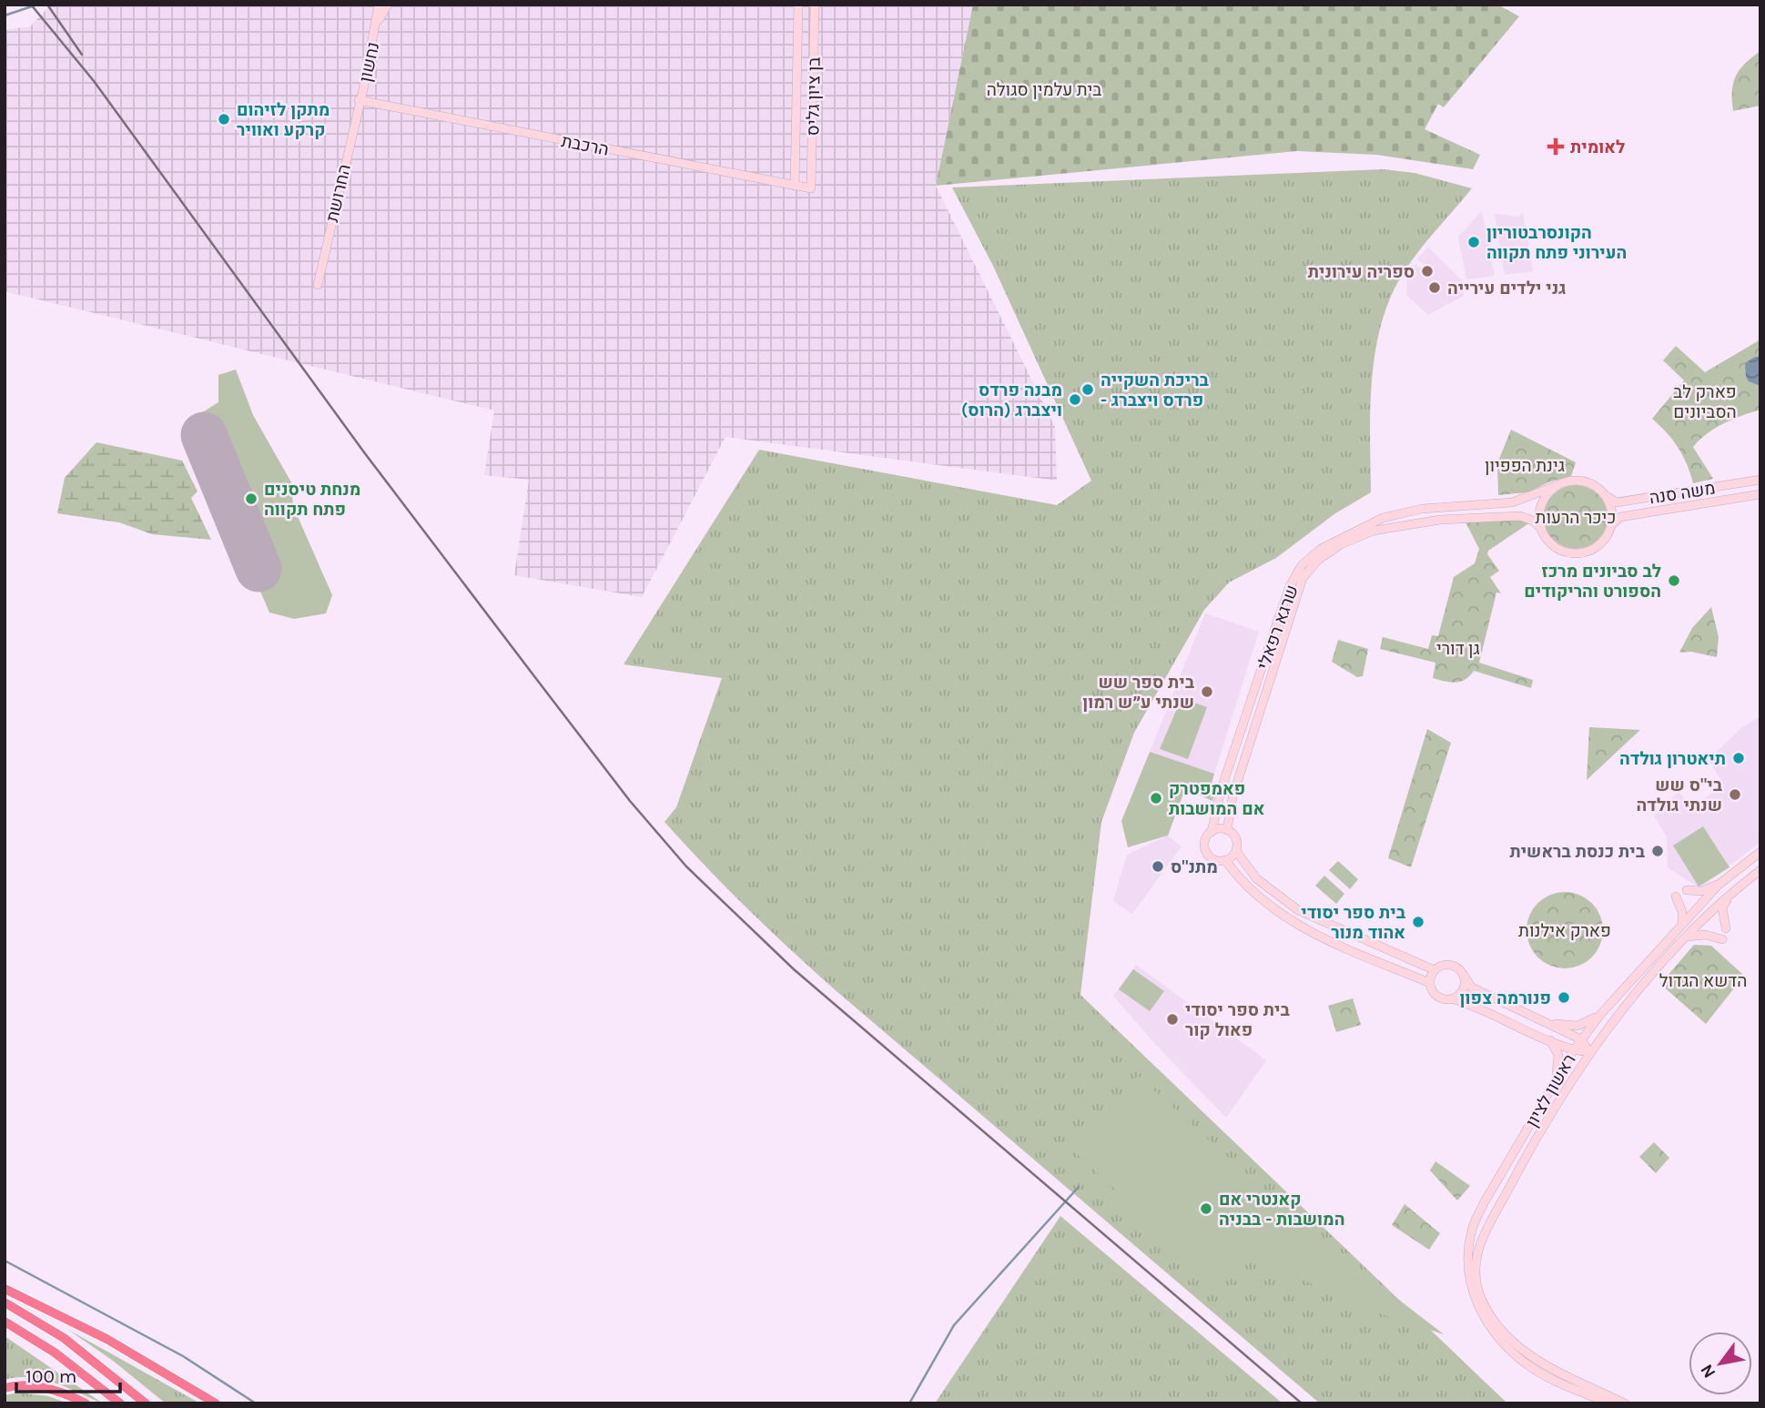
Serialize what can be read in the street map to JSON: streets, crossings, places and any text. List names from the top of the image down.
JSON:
{
  "streets": {
    "street": [
      "נחשון",
      "בן ציון גליס",
      "הרכבת",
      "החרושת",
      "משה סנה",
      "שרגא רפאלי",
      "ראשון לציון"
    ]
  },
  "crossings": [
    ["נחשון", "הרכבת"],
    ["נחשון", "החרושת"],
    ["בן ציון גליס", "הרכבת"],
    ["הרכבת", "החרושת"],
    ["משה סנה", "שרגא רפאלי"]
  ],
  "parks": [
    "בית עלמין סגולה",
    "פארק לב הסביונים",
    "גינת הפפיון",
    "כיכר הרעות",
    "גן דורי",
    "פארק אילנות",
    "הדשא הגדול"
  ],
  "places": {
    "other": [
      "מתקן לזיהום קרקע ואוויר",
      "הקונסרבטוריון העירוני פתח תקווה",
      "ספריה עירונית",
      "גני ילדים עירייה",
      "בריכת השקייה - פרדס ויצברג",
      "מבנה פרדס ויצברג (הרוס)",
      "מנחת טיסנים פתח תקווה",
      "לב סביונים מרכז הספורט והריקודים",
      "בית ספר שש שנתי ע״ש רמון",
      "תיאטרון גולדה",
      "בי\"ס שש שנתי גולדה",
      "פאמפטרק אם המושבות",
      "בית כנסת בראשית",
      "מתנ\"ס",
      "בית ספר יסודי אהוד מנור",
      "פנורמה צפון",
      "בית ספר יסודי פאול קור",
      "קאנטרי אם המושבות - בבניה"
    ],
    "health": ["לאומית"]
  },
  "scale_bar": "100 m",
  "north": "bottom left"
}
